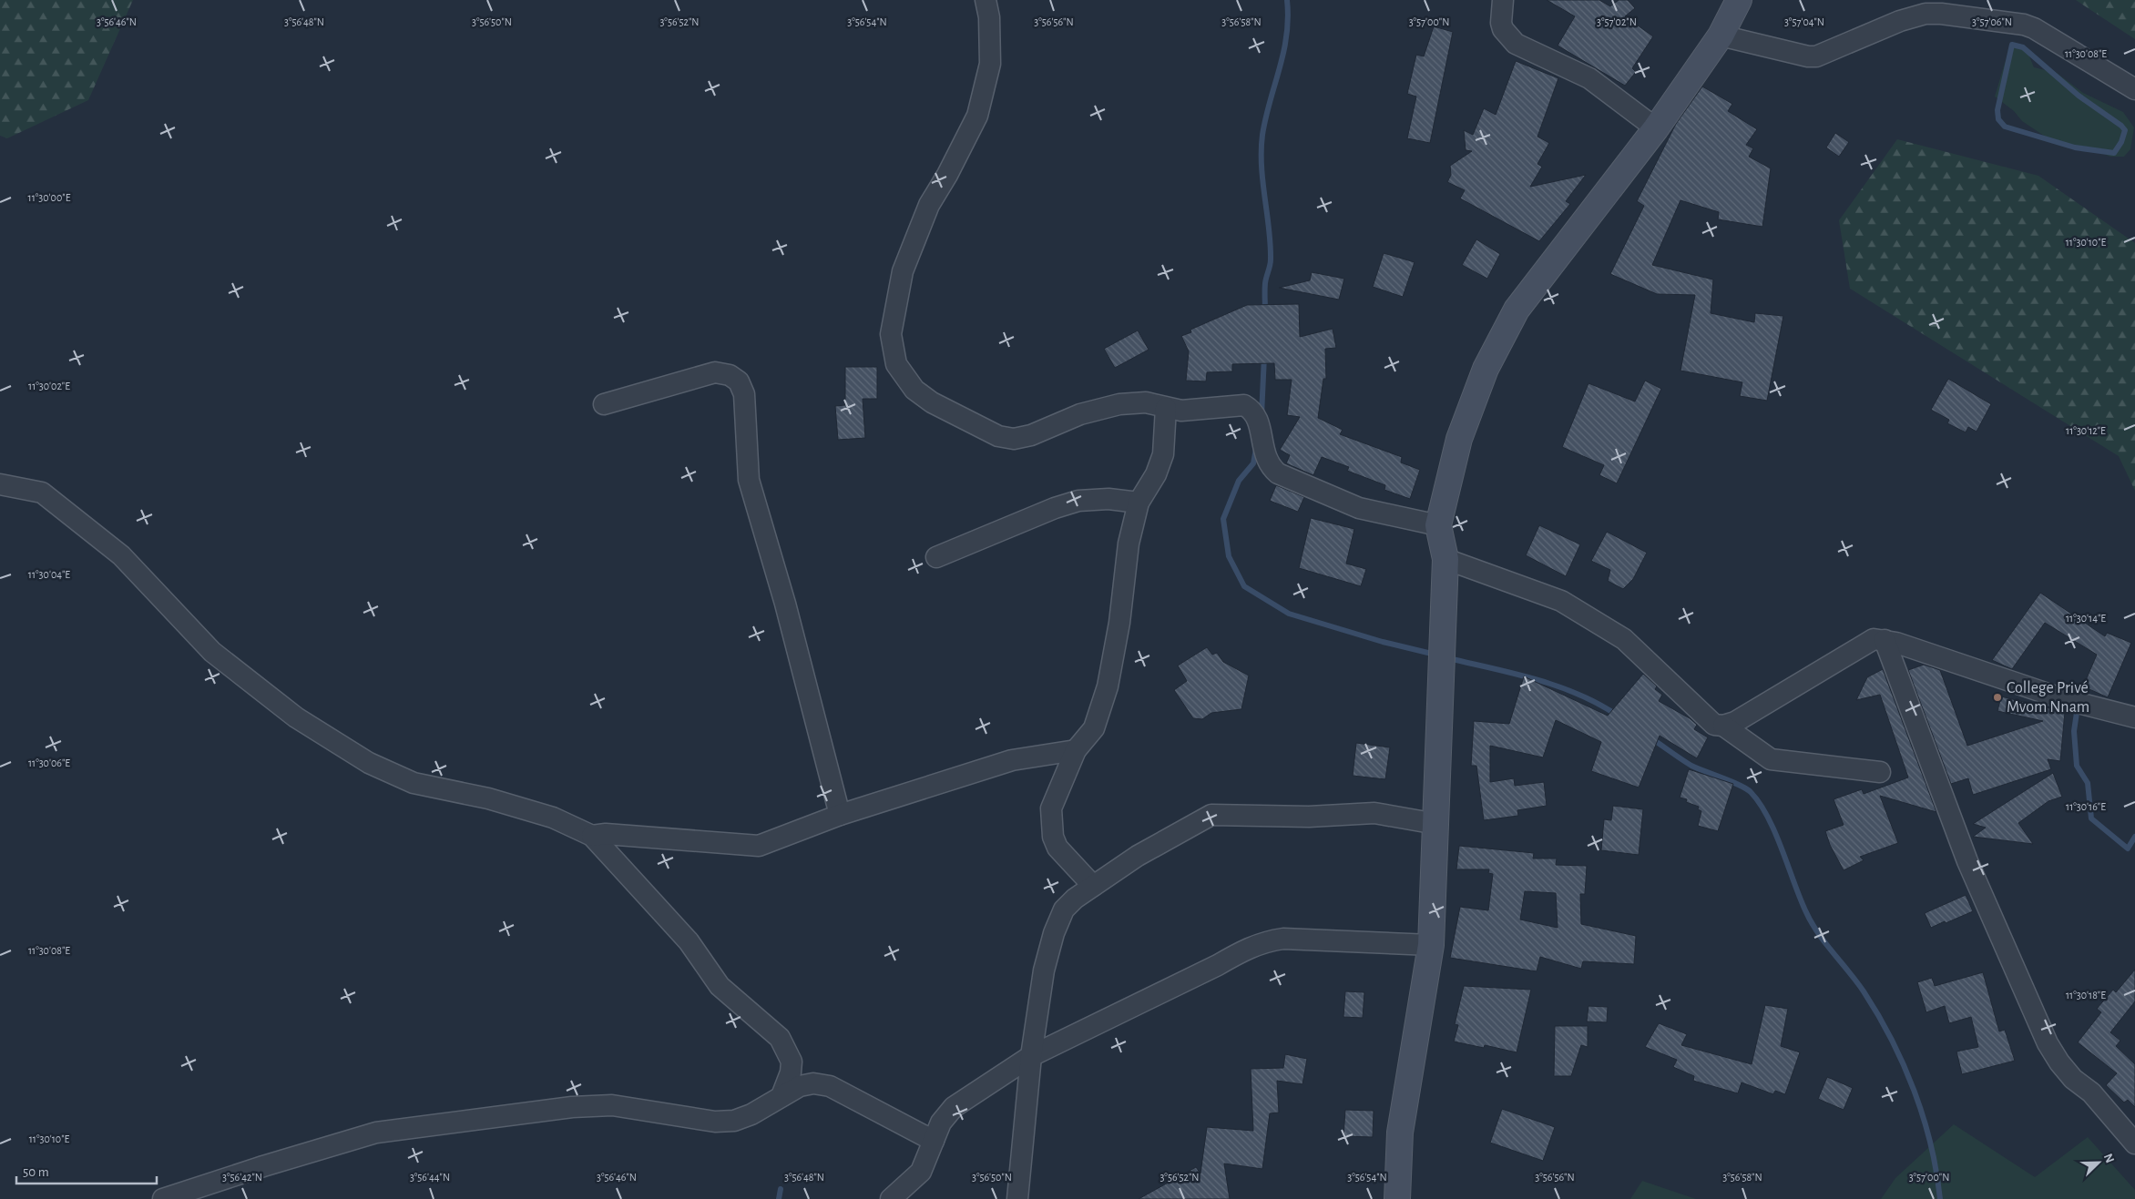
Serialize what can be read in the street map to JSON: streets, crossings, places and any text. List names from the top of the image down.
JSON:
{
  "places": ["College Privé Mvom Nnam"],
  "scale_bar": "50 m",
  "north": "top right",
  "coordinates": [
    "3°56'46\"N",
    "3°56'48\"N",
    "3°56'50\"N",
    "3°56'52\"N",
    "3°56'54\"N",
    "3°56'56\"N",
    "3°56'58\"N",
    "3°57'00\"N",
    "3°57'02\"N",
    "3°57'04\"N",
    "3°57'06\"N",
    "11°30'08\"E",
    "11°30'00\"E",
    "11°30'10\"E",
    "11°30'02\"E",
    "11°30'12\"E",
    "11°30'04\"E",
    "11°30'14\"E",
    "11°30'06\"E",
    "11°30'16\"E",
    "11°30'18\"E",
    "3°56'42\"N",
    "3°56'44\"N"
  ]
}
